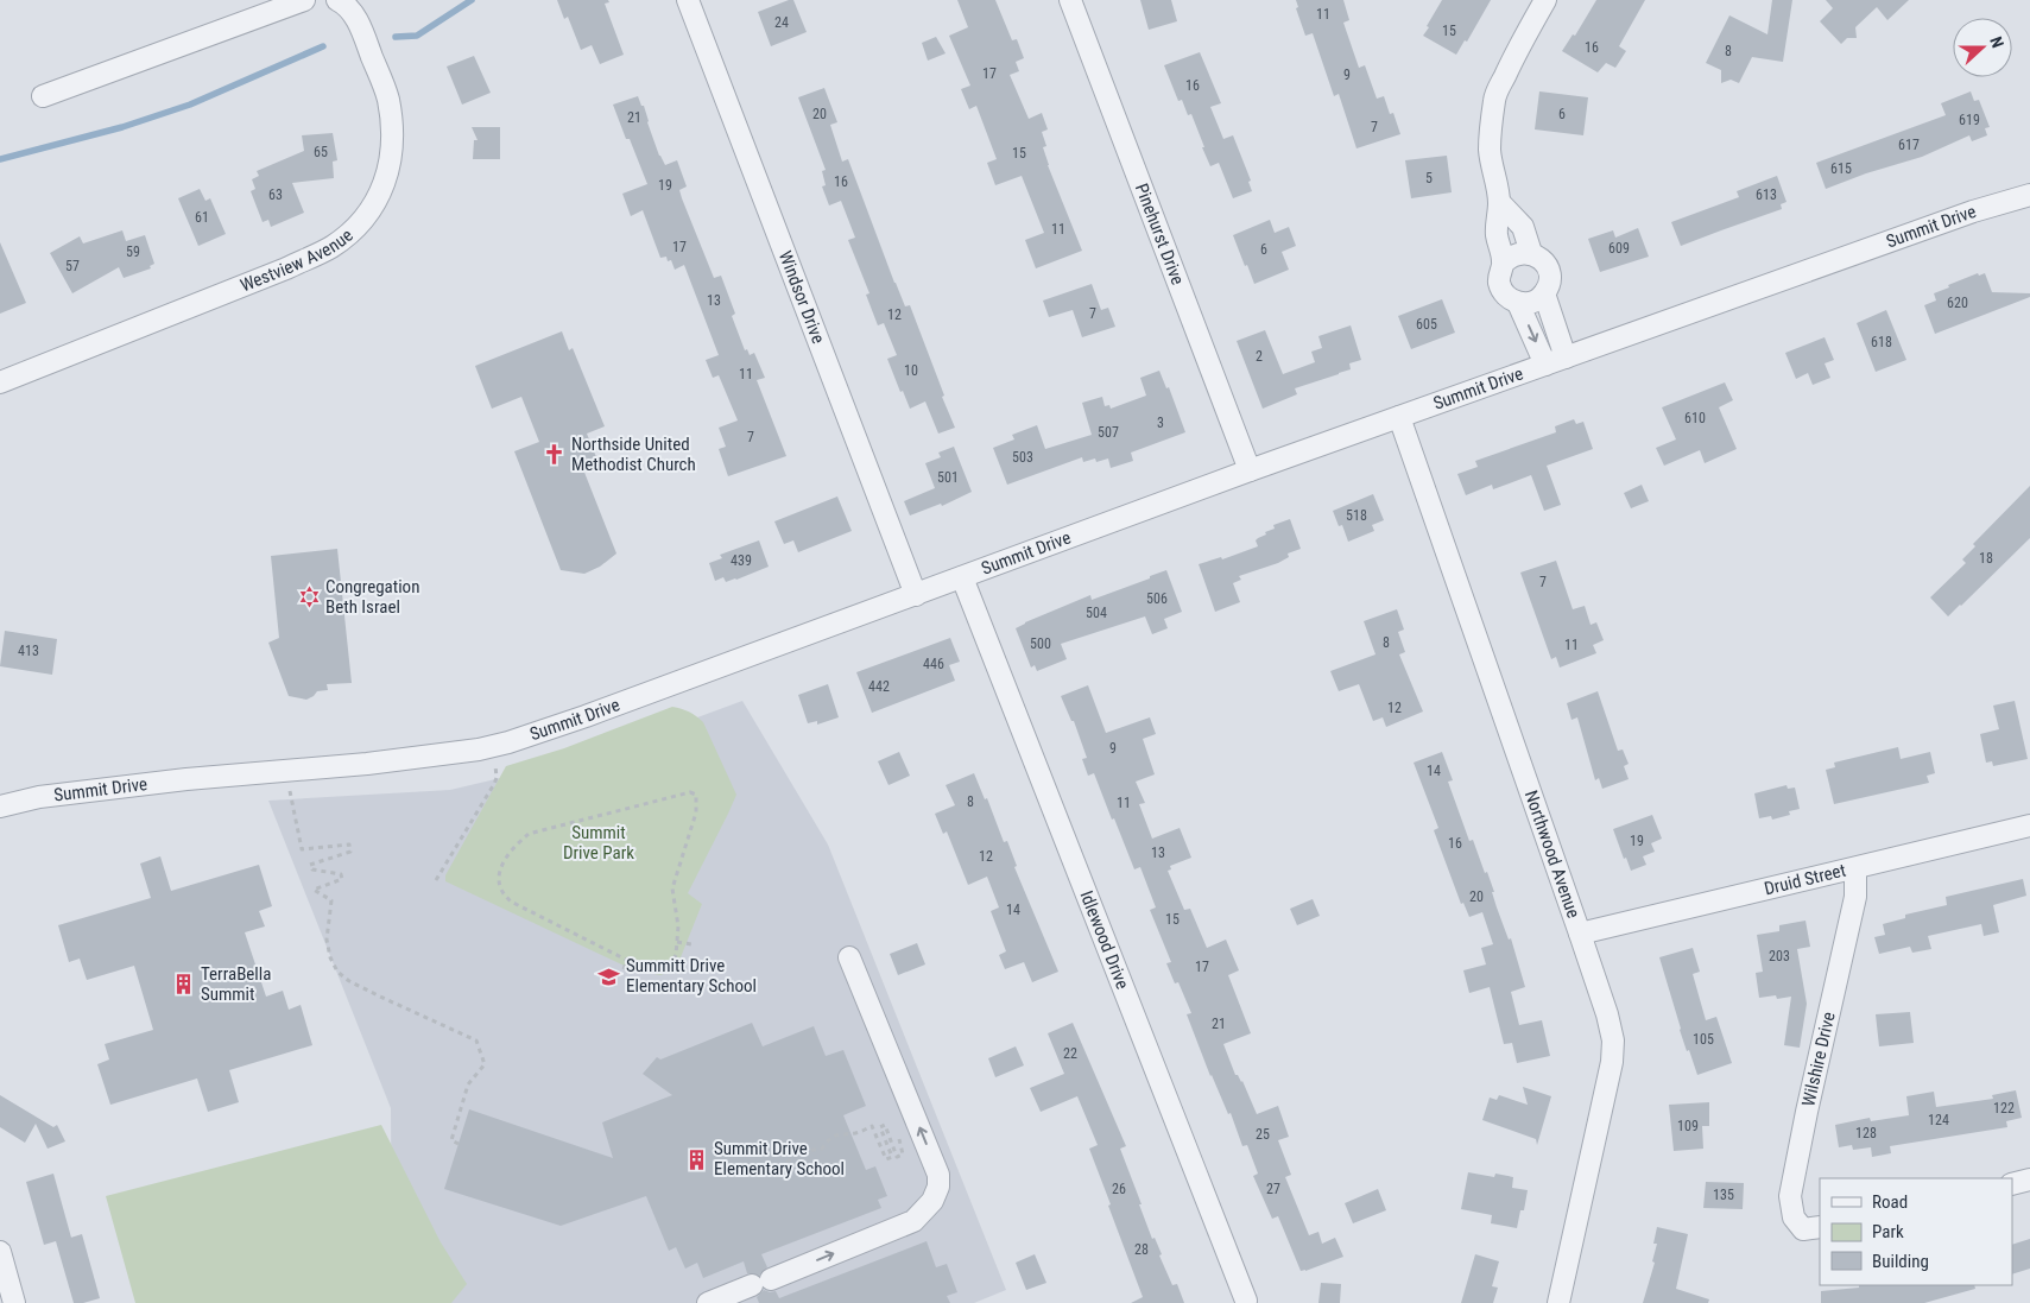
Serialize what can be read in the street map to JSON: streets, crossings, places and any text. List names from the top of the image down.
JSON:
{
  "streets": {
    "street": [
      "Summit Drive",
      "Pinehurst Drive",
      "Westview Avenue",
      "Windsor Drive",
      "Northwood Avenue",
      "Druid Street",
      "Idlewood Drive",
      "Wilshire Drive"
    ]
  },
  "crossings": [
    ["Summit Drive", "Pinehurst Drive"],
    ["Summit Drive", "Windsor Drive"],
    ["Summit Drive", "Northwood Avenue"],
    ["Summit Drive", "Idlewood Drive"],
    ["Northwood Avenue", "Druid Street"],
    ["Druid Street", "Wilshire Drive"]
  ],
  "parks": ["Summit Drive Park"],
  "places": {
    "church": ["Northside United Methodist Church"],
    "synagogue": ["Congregation Beth Israel"],
    "school or university": ["Summitt Drive Elementary School"],
    "building": ["TerraBella Summit", "Summit Drive Elementary School"]
  },
  "house_numbers": [
    "11",
    "24",
    "15",
    "16",
    "8",
    "17",
    "9",
    "16",
    "20",
    "6",
    "21",
    "619",
    "7",
    "617",
    "65",
    "15",
    "615",
    "5",
    "16",
    "19",
    "63",
    "613",
    "61",
    "11",
    "17",
    "609",
    "6",
    "59",
    "57",
    "13",
    "620",
    "7",
    "12",
    "605",
    "618",
    "2",
    "10",
    "11",
    "610",
    "3",
    "507",
    "7",
    "503",
    "501",
    "518",
    "18",
    "439",
    "7",
    "506",
    "504",
    "8",
    "500",
    "11",
    "413",
    "446",
    "442",
    "12",
    "9",
    "14",
    "8",
    "11",
    "19",
    "16",
    "13",
    "12",
    "20",
    "14",
    "15",
    "203",
    "17",
    "21",
    "105",
    "22",
    "122",
    "124",
    "109",
    "128",
    "25",
    "26",
    "27",
    "135",
    "28"
  ],
  "legend": ["Road", "Park", "Building"],
  "north": "right"
}
